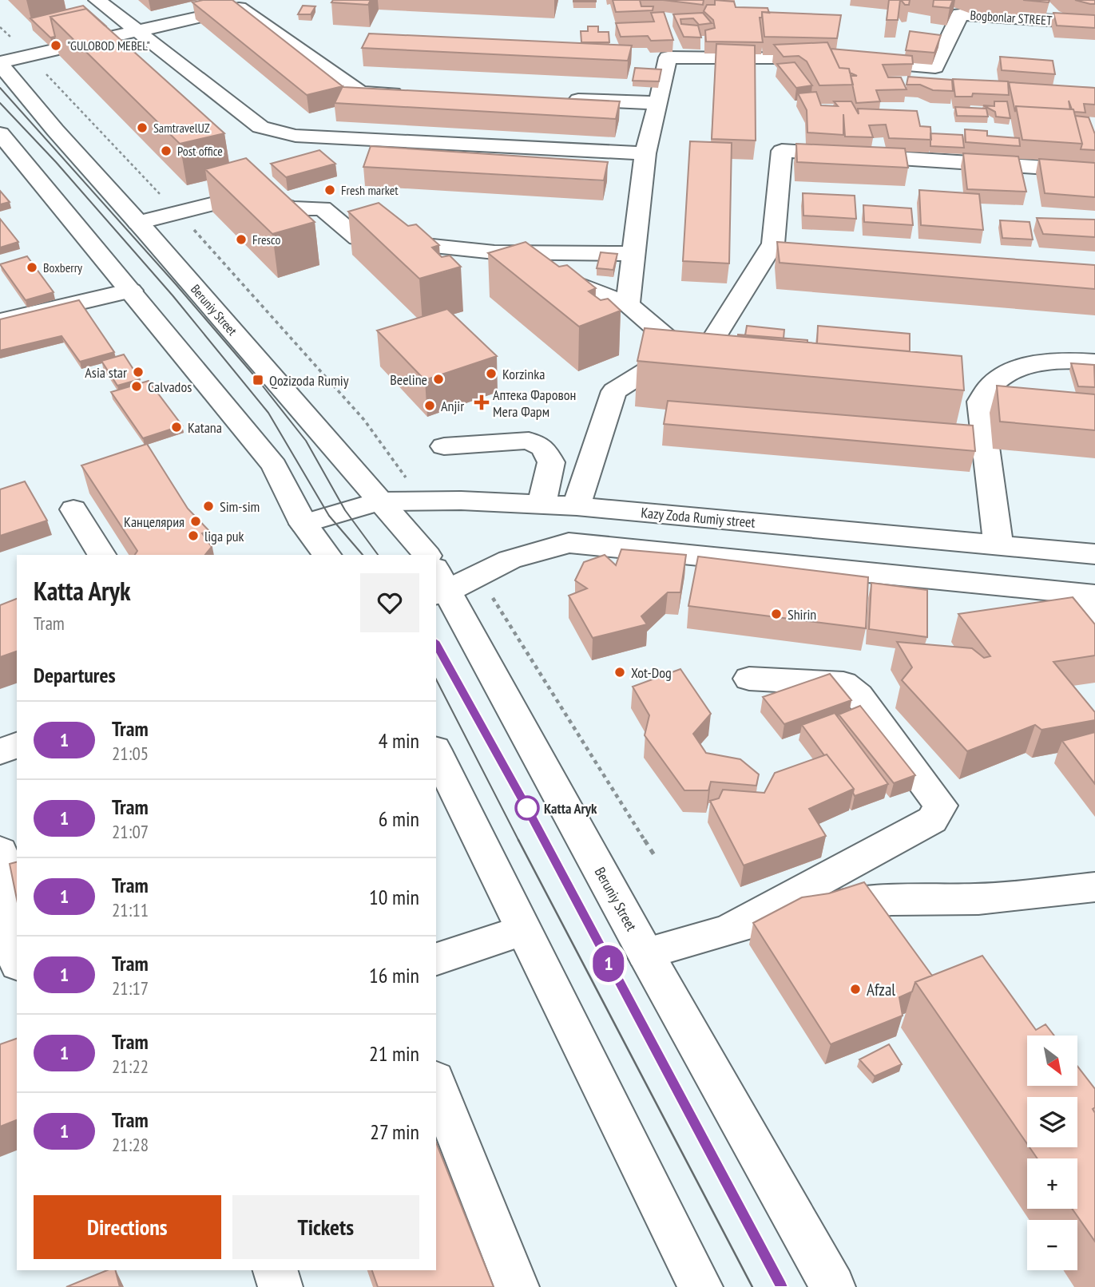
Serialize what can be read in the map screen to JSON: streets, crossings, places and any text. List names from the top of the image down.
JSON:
{
  "streets": {
    "street": ["Bogbonlar STREET", "Beruniy Street", "Kazy Zoda Rumiy street"]
  },
  "crossings": [
    ["Beruniy Street", "Kazy Zoda Rumiy street"]
  ],
  "places": {
    "other": [
      "\"GULOBOD MEBEL\"",
      "SamtravelUZ",
      "Post office",
      "Fresh market",
      "Fresco",
      "Boxberry",
      "Asia star",
      "Korzinka",
      "Beeline",
      "Calvados",
      "Anjir",
      "Katana",
      "Sim-sim",
      "Канцелярия",
      "liga puk",
      "Shirin",
      "Xot-Dog",
      "Katta Aryk",
      "Afzal"
    ],
    "transit": ["Qozizoda Rumiy"],
    "health": ["Аптека Фаровон Мега Фарм"]
  },
  "lines": ["tram line 1"],
  "north": "bottom right",
  "page": {
    "on_map": "1",
    "heading": [
      ["Katta Aryk", "Tram"],
      "Departures"
    ],
    "list": [
      {
        "mark": "1",
        "name": "Tram",
        "note": "21:05",
        "value": "4 min"
      },
      {
        "mark": "1",
        "name": "Tram",
        "note": "21:07",
        "value": "6 min"
      },
      {
        "mark": "1",
        "name": "Tram",
        "note": "21:11",
        "value": "10 min"
      },
      {
        "mark": "1",
        "name": "Tram",
        "note": "21:17",
        "value": "16 min"
      },
      {
        "mark": "1",
        "name": "Tram",
        "note": "21:22",
        "value": "21 min"
      },
      {
        "mark": "1",
        "name": "Tram",
        "note": "21:28",
        "value": "27 min"
      }
    ],
    "map_buttons": ["+", "−"],
    "buttons": ["Directions", "Tickets"]
  }
}
